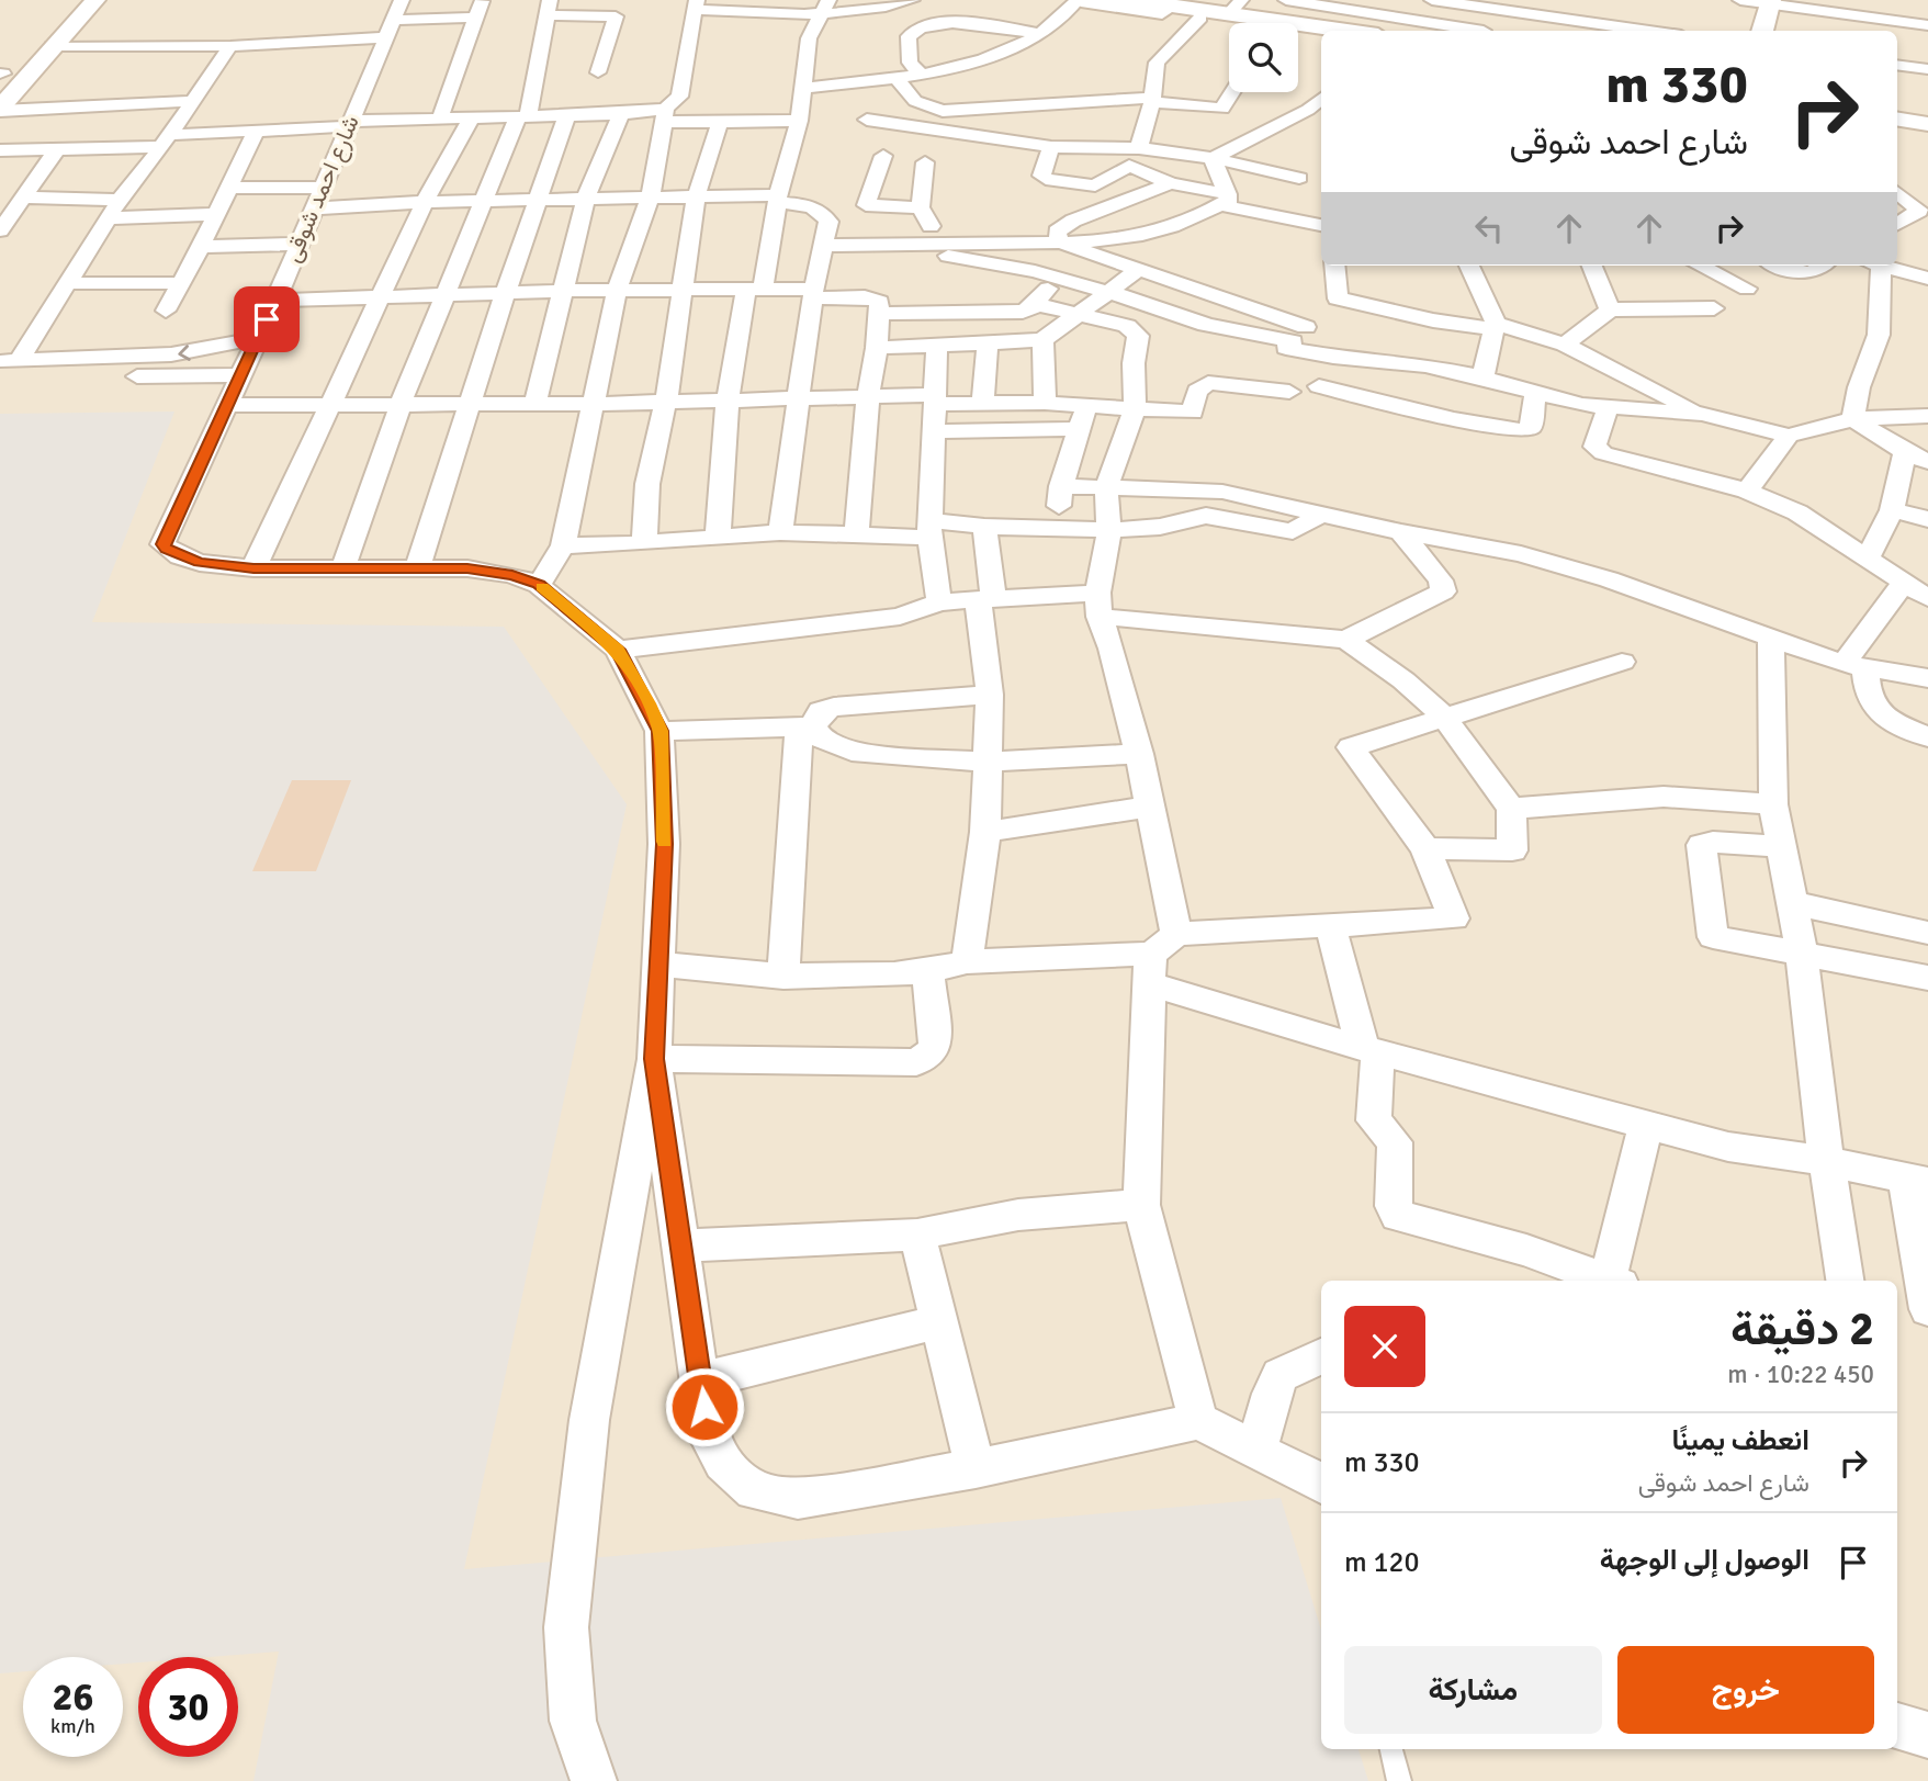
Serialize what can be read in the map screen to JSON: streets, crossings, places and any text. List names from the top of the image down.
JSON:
{
  "streets": {
    "street": ["شارع احمد شوقى"]
  },
  "page": {
    "turn": ["330 m", "شارع احمد شوقى"],
    "heading": ["2 دقيقة", "450 m · 10:22"],
    "list": [
      {
        "name": "انعطف يمينًا",
        "note": "شارع احمد شوقى",
        "value": "330 m"
      },
      {
        "name": "الوصول إلى الوجهة",
        "value": "120 m"
      }
    ],
    "buttons": ["خروج", "مشاركة"],
    "speed": "26 km/h",
    "limit": "30"
  }
}
